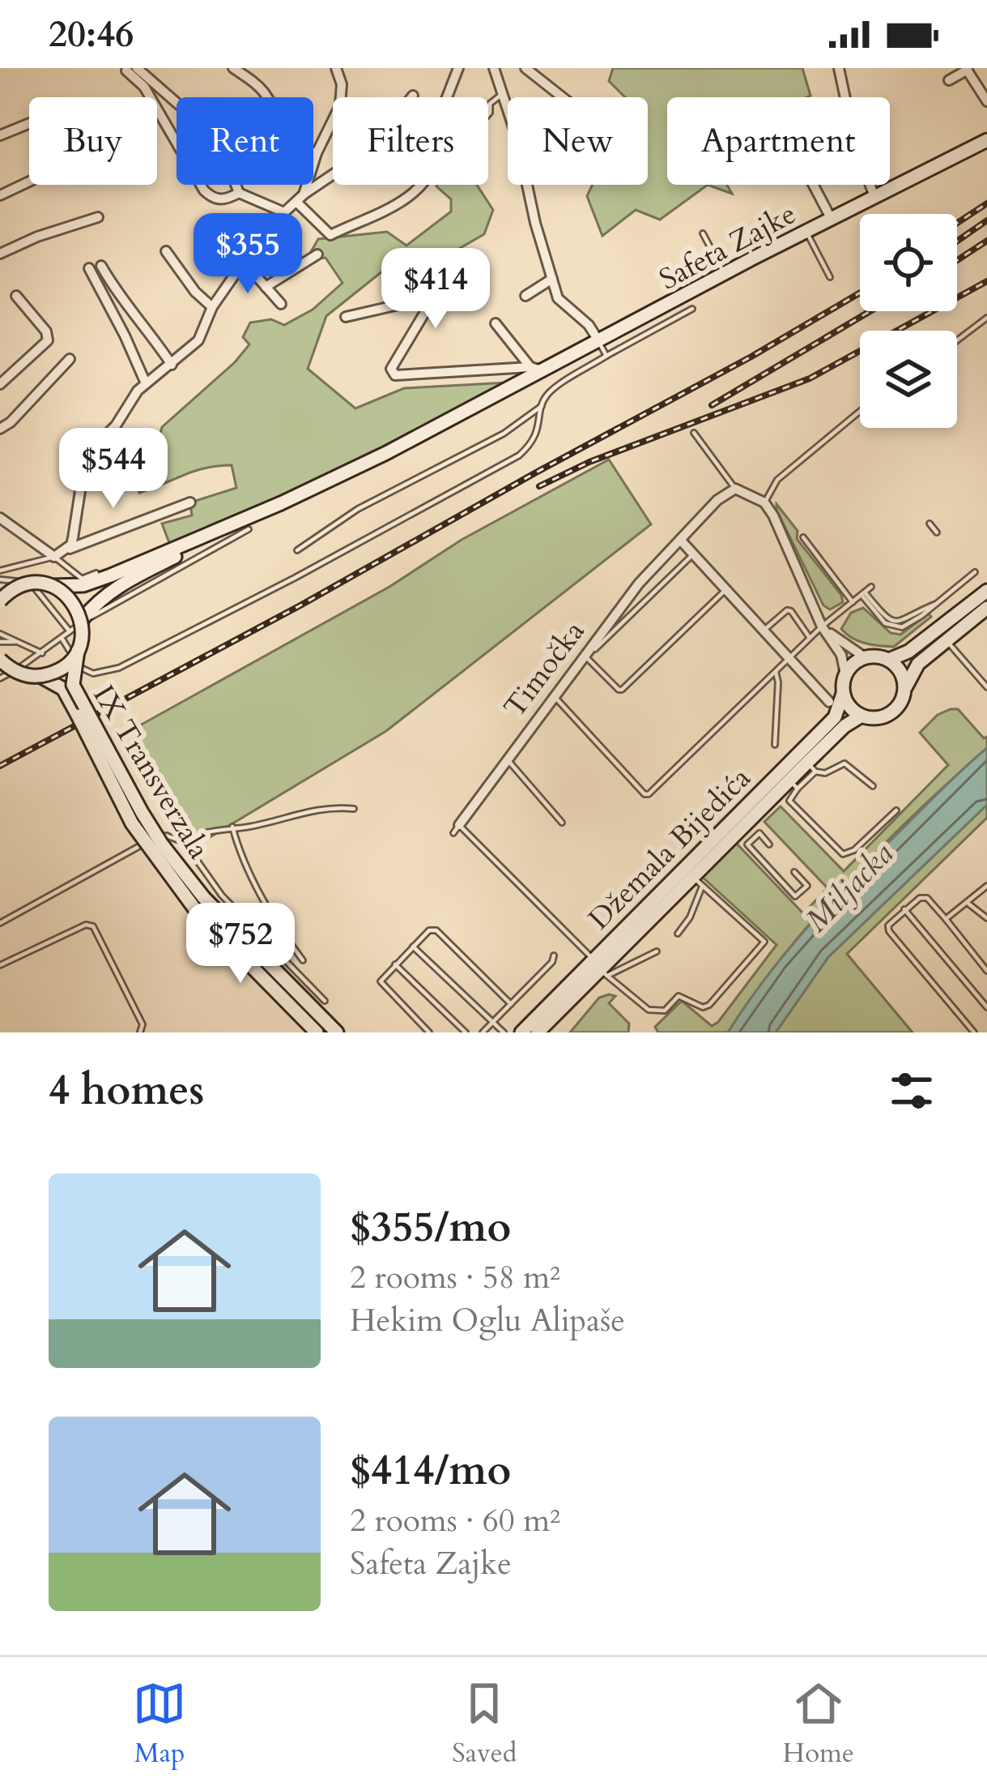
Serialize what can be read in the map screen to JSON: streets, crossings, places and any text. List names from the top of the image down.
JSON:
{
  "streets": {
    "main road": ["Safeta Zajke", "IX Transverzala", "Džemala Bijedića"],
    "street": ["Timočka"]
  },
  "water": ["Miljacka"],
  "page": {
    "status": "20:46",
    "chip": [
      "Buy",
      "Rent",
      "Filters",
      "New",
      "Apartment"
    ],
    "price": [
      "$355",
      "$414",
      "$544",
      "$752"
    ],
    "heading": "4 homes",
    "list": [
      {
        "name": "$355/mo",
        "note": "2 rooms · 58 m² · Hekim Oglu Alipaše"
      },
      {
        "name": "$414/mo",
        "note": "2 rooms · 60 m² · Safeta Zajke"
      }
    ],
    "tabs": ["Map", "Saved", "Home"]
  }
}
